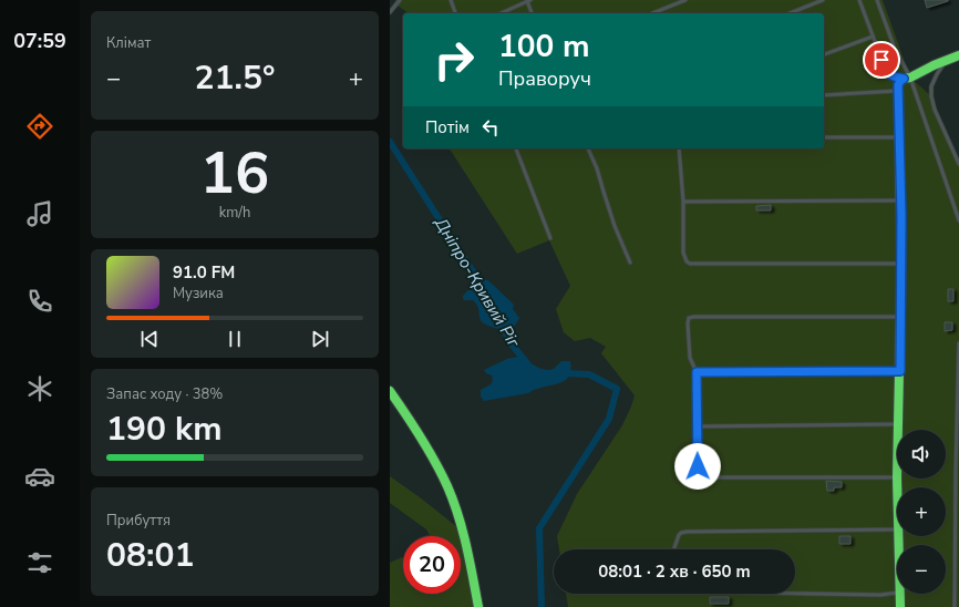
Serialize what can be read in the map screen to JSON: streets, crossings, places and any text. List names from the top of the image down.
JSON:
{
  "water": ["Дніпро-Кривий Ріг"],
  "page": {
    "tabs": "07:59",
    "tile": [
      "Клімат",
      ["16", "km/h"],
      ["Запас ходу · 38%", "190 km"],
      ["Прибуття", "08:01"]
    ],
    "turn": ["100 m", "Праворуч"],
    "heat": ["−", "21.5°", "+"],
    "then": "Потім",
    "song": ["91.0 FM", "Музика"],
    "map_buttons": ["+", "−"],
    "limit": "20",
    "trip": "08:01 · 2 хв · 650 m"
  }
}
